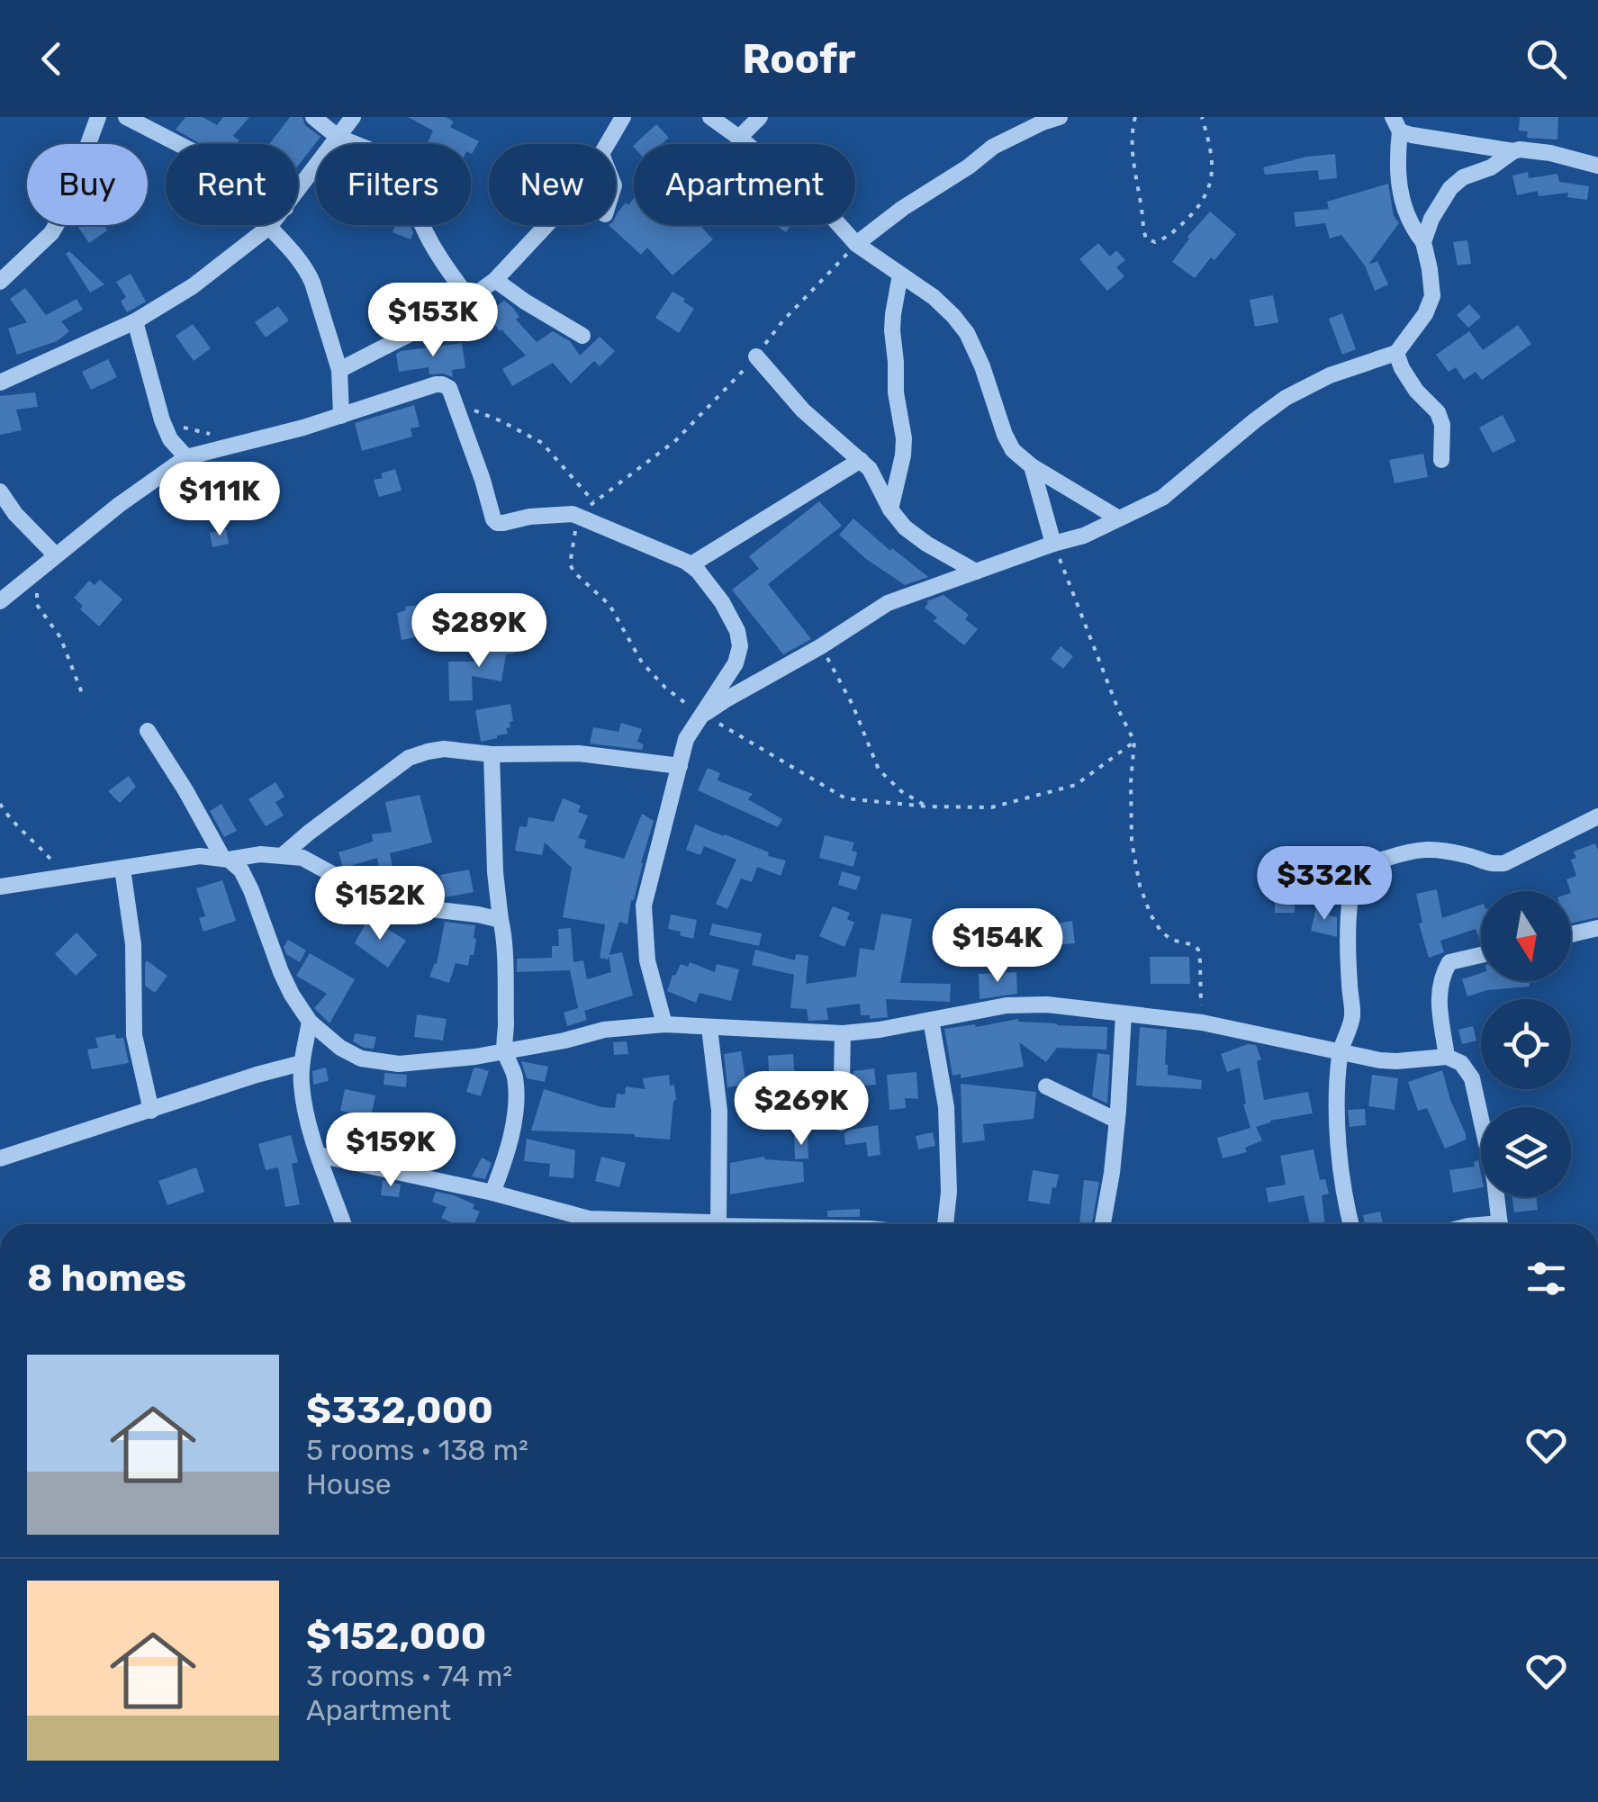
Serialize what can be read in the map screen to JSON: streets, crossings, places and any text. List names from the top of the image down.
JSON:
{
  "north": "bottom",
  "page": {
    "header": "Roofr",
    "chip": [
      "Buy",
      "Rent",
      "Filters",
      "New",
      "Apartment"
    ],
    "price": [
      "$153K",
      "$111K",
      "$289K",
      "$332K",
      "$152K",
      "$154K",
      "$269K",
      "$159K"
    ],
    "heading": "8 homes",
    "list": [
      {
        "name": "$332,000",
        "note": "5 rooms · 138 m² · House"
      },
      {
        "name": "$152,000",
        "note": "3 rooms · 74 m² · Apartment"
      }
    ]
  }
}
